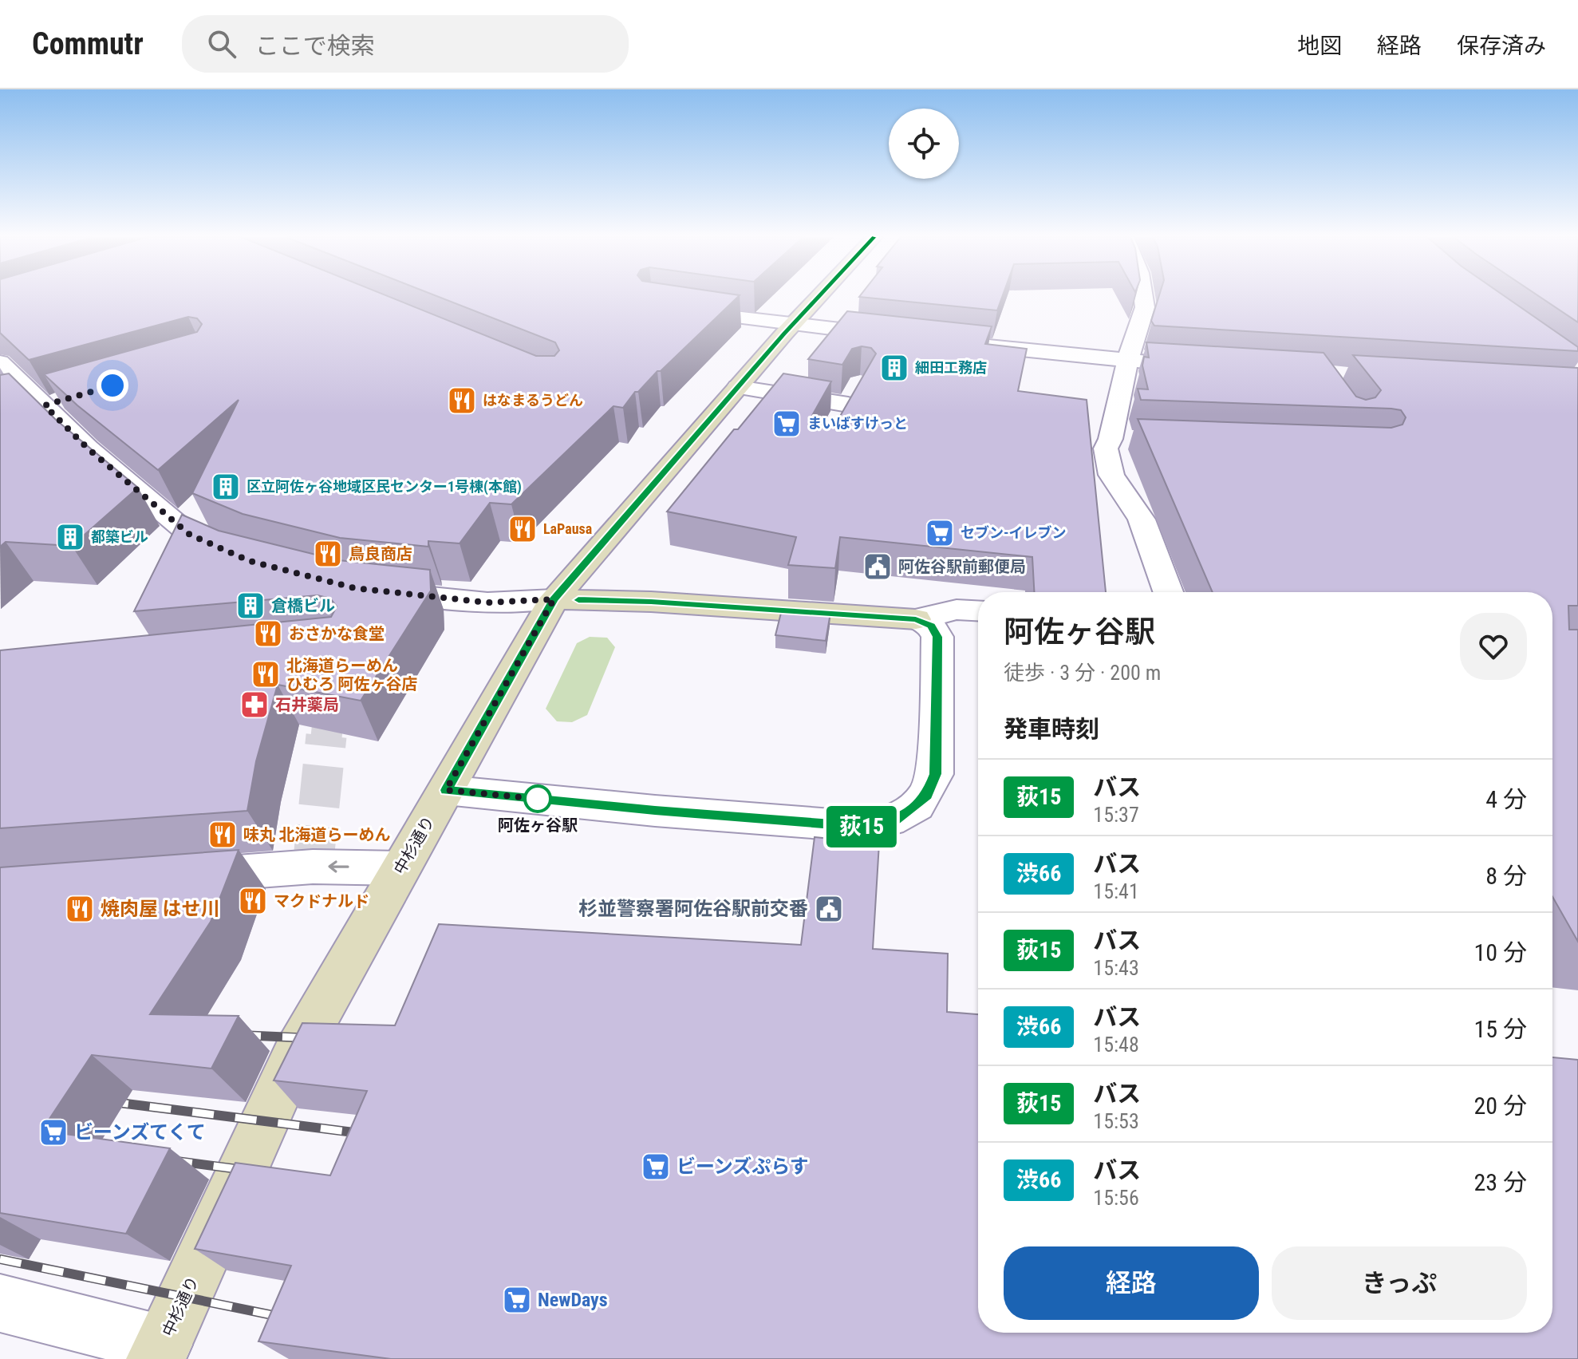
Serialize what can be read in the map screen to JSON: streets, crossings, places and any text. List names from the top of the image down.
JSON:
{
  "streets": {
    "main road": ["中杉通り"]
  },
  "places": {
    "building": [
      "細田工務店",
      "区立阿佐ヶ谷地域区民センター1号棟(本館)",
      "都築ビル",
      "倉橋ビル"
    ],
    "restaurant": [
      "はなまるうどん",
      "LaPausa",
      "鳥良商店",
      "おさかな食堂",
      "北海道らーめん ひむろ 阿佐ヶ谷店",
      "味丸 北海道らーめん",
      "マクドナルド",
      "焼肉屋 はせ川"
    ],
    "supermarket": [
      "まいばすけっと",
      "セブン-イレブン",
      "ビーンズてくて",
      "ビーンズぷらす",
      "NewDays"
    ],
    "public building": ["阿佐谷駅前郵便局", "杉並警察署阿佐谷駅前交番"],
    "pharmacy": ["石井薬局"],
    "other": ["阿佐ヶ谷駅"]
  },
  "lines": ["bus line 荻15"],
  "page": {
    "header": "Commutr",
    "search": "ここで検索",
    "nav": ["地図", "経路", "保存済み"],
    "on_map": "荻15",
    "heading": [
      ["阿佐ヶ谷駅", "徒歩 · 3 分 · 200 m"],
      "発車時刻"
    ],
    "list": [
      {
        "mark": "荻15",
        "name": "バス",
        "note": "15:37",
        "value": "4 分"
      },
      {
        "mark": "渋66",
        "name": "バス",
        "note": "15:41",
        "value": "8 分"
      },
      {
        "mark": "荻15",
        "name": "バス",
        "note": "15:43",
        "value": "10 分"
      },
      {
        "mark": "渋66",
        "name": "バス",
        "note": "15:48",
        "value": "15 分"
      },
      {
        "mark": "荻15",
        "name": "バス",
        "note": "15:53",
        "value": "20 分"
      },
      {
        "mark": "渋66",
        "name": "バス",
        "note": "15:56",
        "value": "23 分"
      }
    ],
    "buttons": ["経路", "きっぷ"]
  }
}
